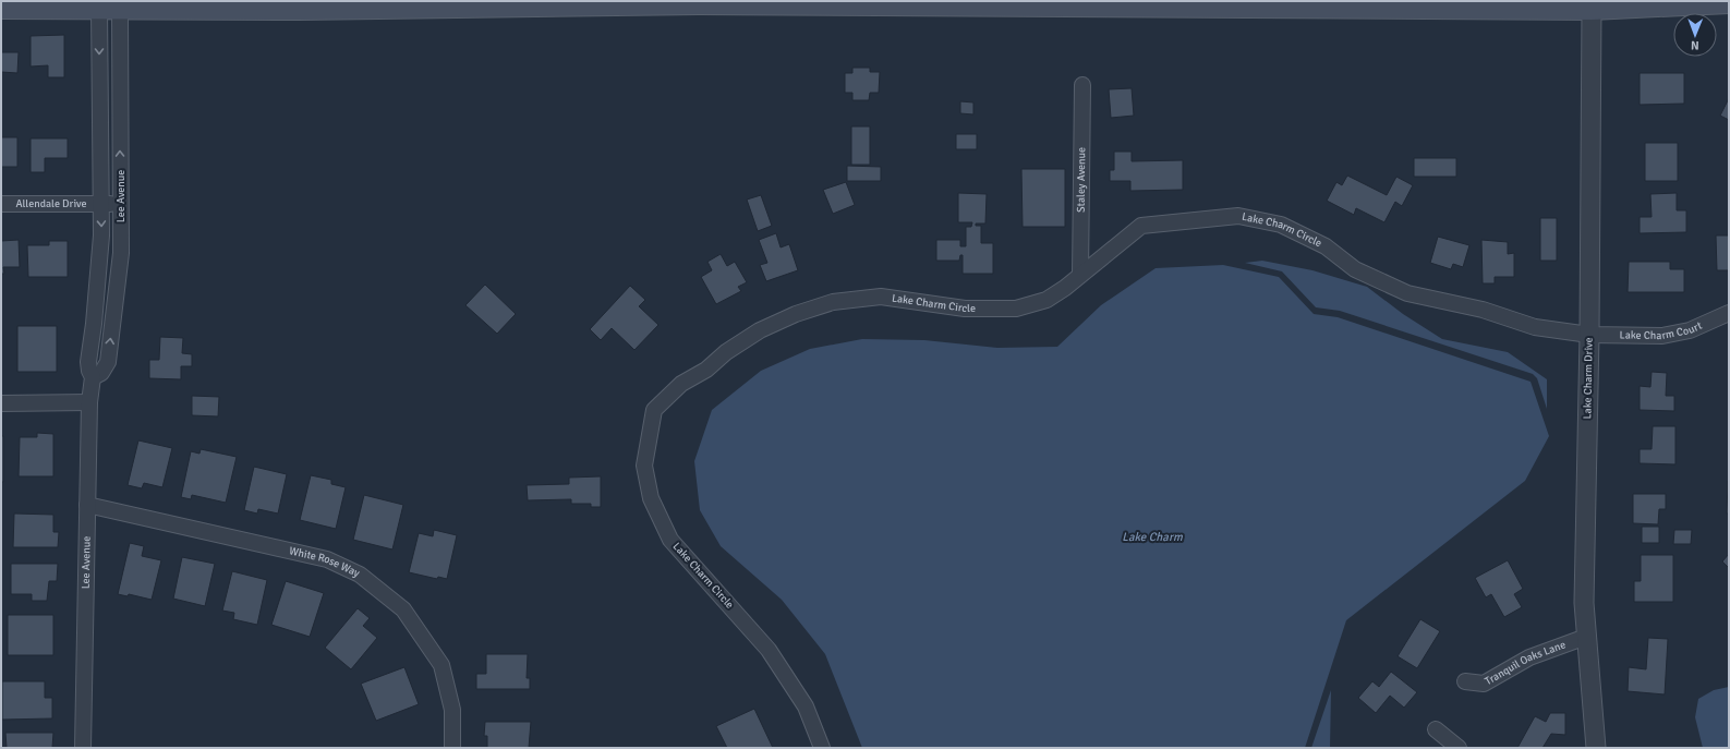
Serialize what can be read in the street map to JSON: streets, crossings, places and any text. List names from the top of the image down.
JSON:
{
  "streets": {
    "street": [
      "Staley Avenue",
      "Lee Avenue",
      "Allendale Drive",
      "Lake Charm Circle",
      "Lake Charm Court",
      "Lake Charm Drive",
      "White Rose Way",
      "Tranquil Oaks Lane"
    ]
  },
  "crossings": [
    ["Staley Avenue", "Lake Charm Circle"],
    ["Lee Avenue", "Allendale Drive"],
    ["Lee Avenue", "White Rose Way"],
    ["Lake Charm Circle", "Lake Charm Court"],
    ["Lake Charm Circle", "Lake Charm Drive"],
    ["Lake Charm Court", "Lake Charm Drive"],
    ["Lake Charm Drive", "Tranquil Oaks Lane"]
  ],
  "water": ["Lake Charm"],
  "north": "bottom"
}
